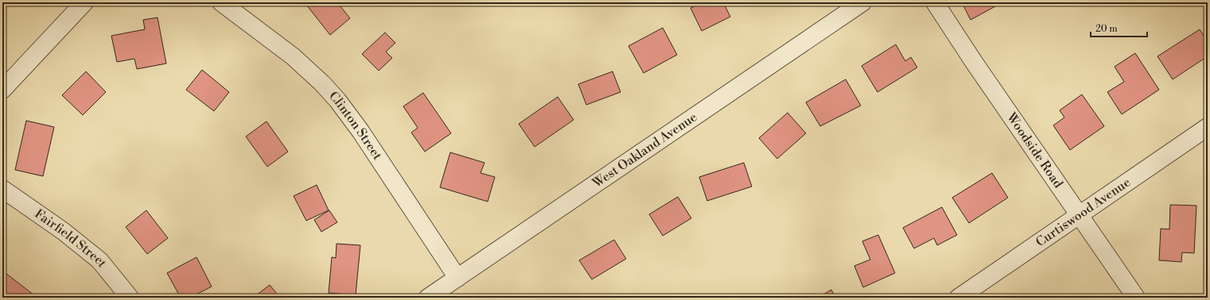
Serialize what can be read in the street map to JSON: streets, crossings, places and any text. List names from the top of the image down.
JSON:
{
  "streets": {
    "street": [
      "Clinton Street",
      "West Oakland Avenue",
      "Woodside Road",
      "Curtiswood Avenue",
      "Fairfield Street"
    ]
  },
  "crossings": [
    ["Clinton Street", "West Oakland Avenue"],
    ["Woodside Road", "Curtiswood Avenue"]
  ],
  "scale_bar": "20 m"
}
